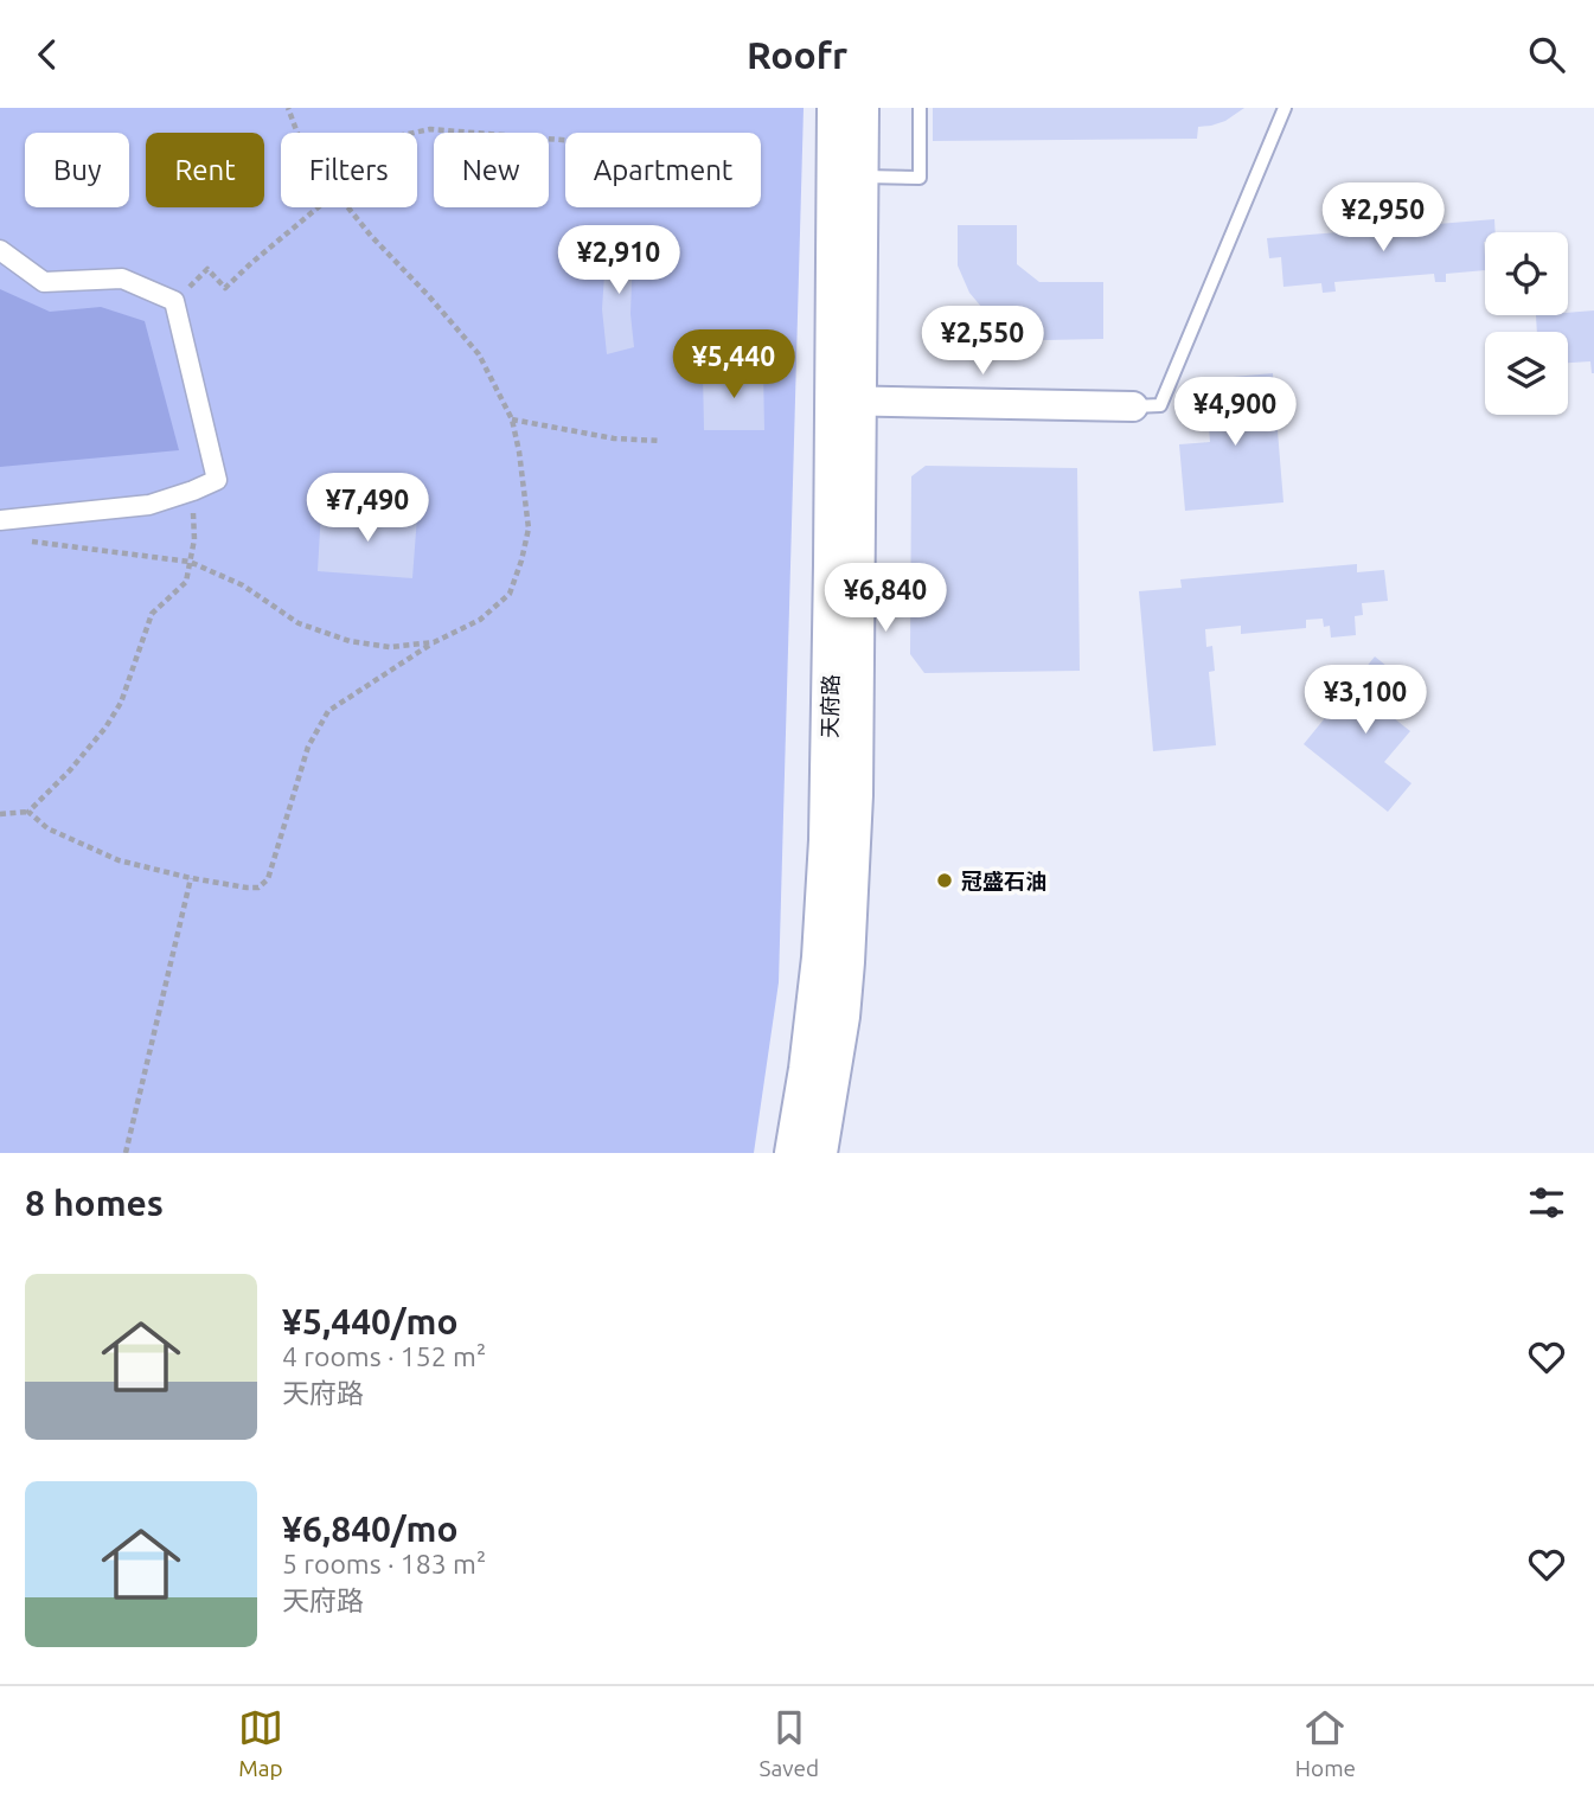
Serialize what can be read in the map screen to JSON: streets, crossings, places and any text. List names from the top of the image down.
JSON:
{
  "streets": {
    "main road": ["天府路"]
  },
  "places": ["冠盛石油"],
  "page": {
    "header": "Roofr",
    "chip": [
      "Buy",
      "Rent",
      "Filters",
      "New",
      "Apartment"
    ],
    "price": [
      "¥2,950",
      "¥2,910",
      "¥2,550",
      "¥5,440",
      "¥4,900",
      "¥7,490",
      "¥6,840",
      "¥3,100"
    ],
    "heading": "8 homes",
    "list": [
      {
        "name": "¥5,440/mo",
        "note": "4 rooms · 152 m² · 天府路"
      },
      {
        "name": "¥6,840/mo",
        "note": "5 rooms · 183 m² · 天府路"
      }
    ],
    "tabs": ["Map", "Saved", "Home"]
  }
}
